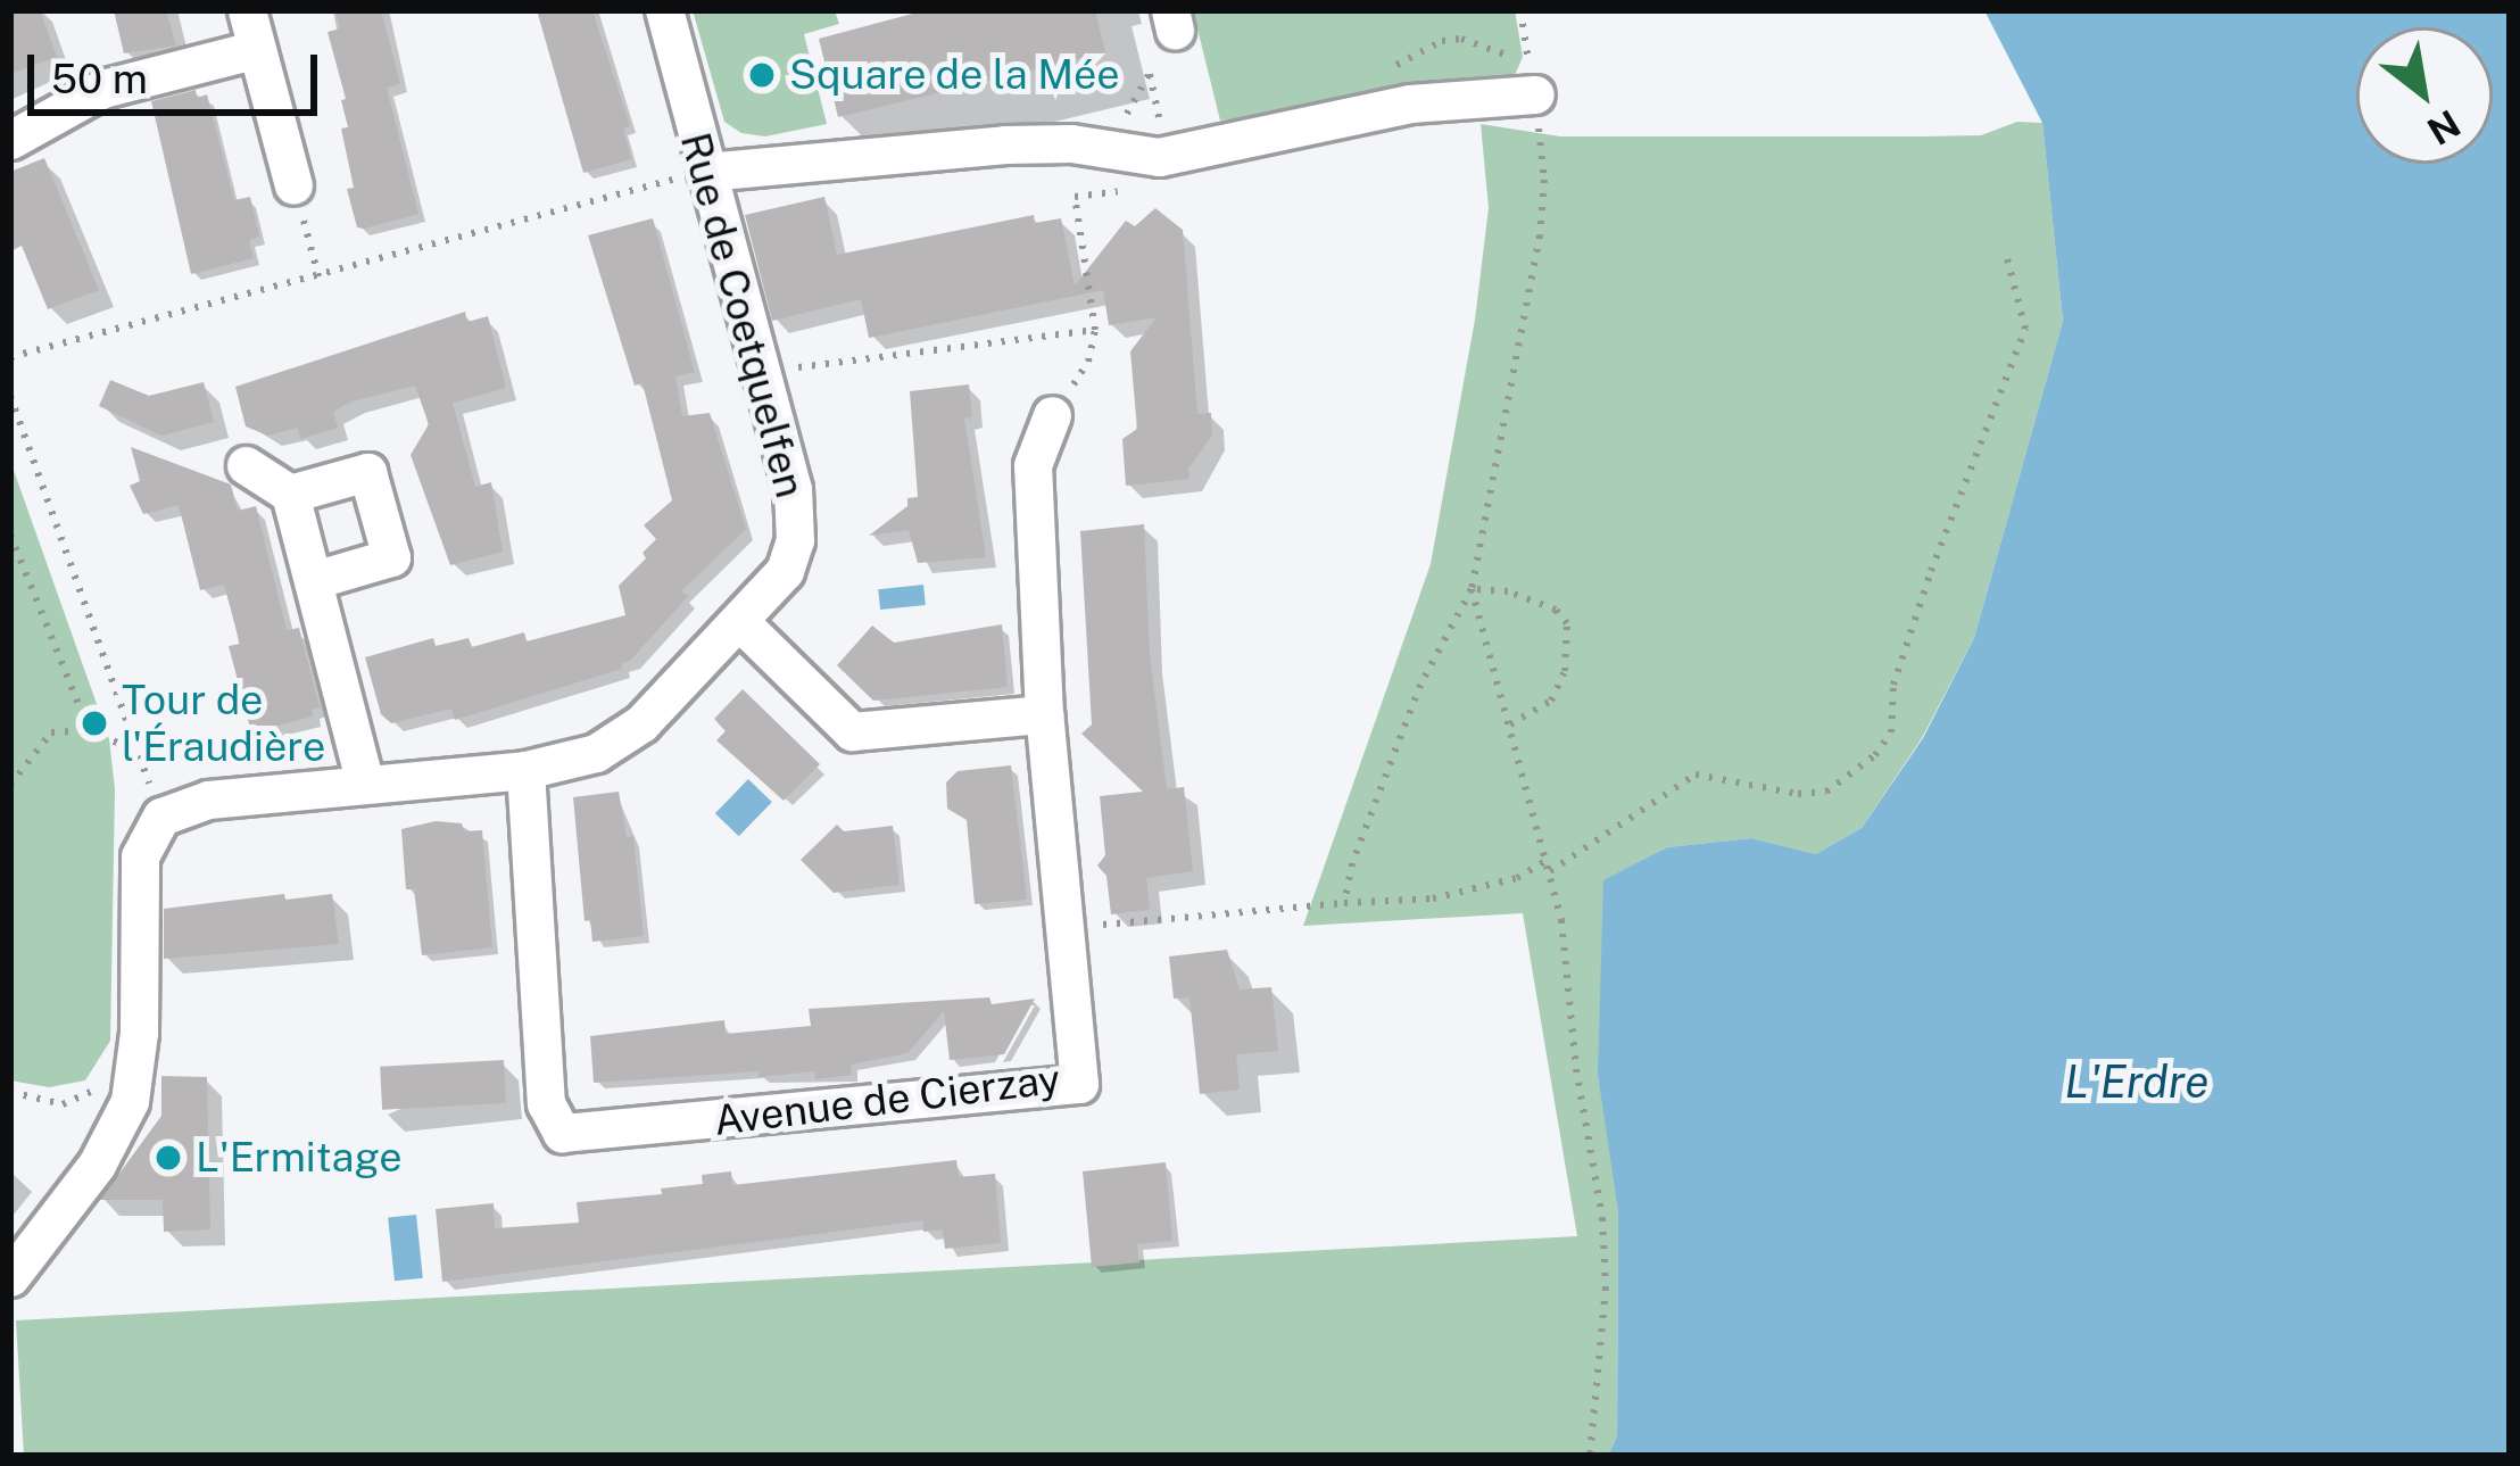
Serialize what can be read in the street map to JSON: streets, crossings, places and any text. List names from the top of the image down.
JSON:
{
  "streets": {
    "street": ["Rue de Coetquelfen", "Avenue de Cierzay"]
  },
  "crossings": [
    ["Rue de Coetquelfen", "Avenue de Cierzay"]
  ],
  "water": ["L'Erdre"],
  "places": ["Square de la Mée", "Tour de l'Éraudière", "L'Ermitage"],
  "scale_bar": "50 m",
  "north": "bottom right"
}
